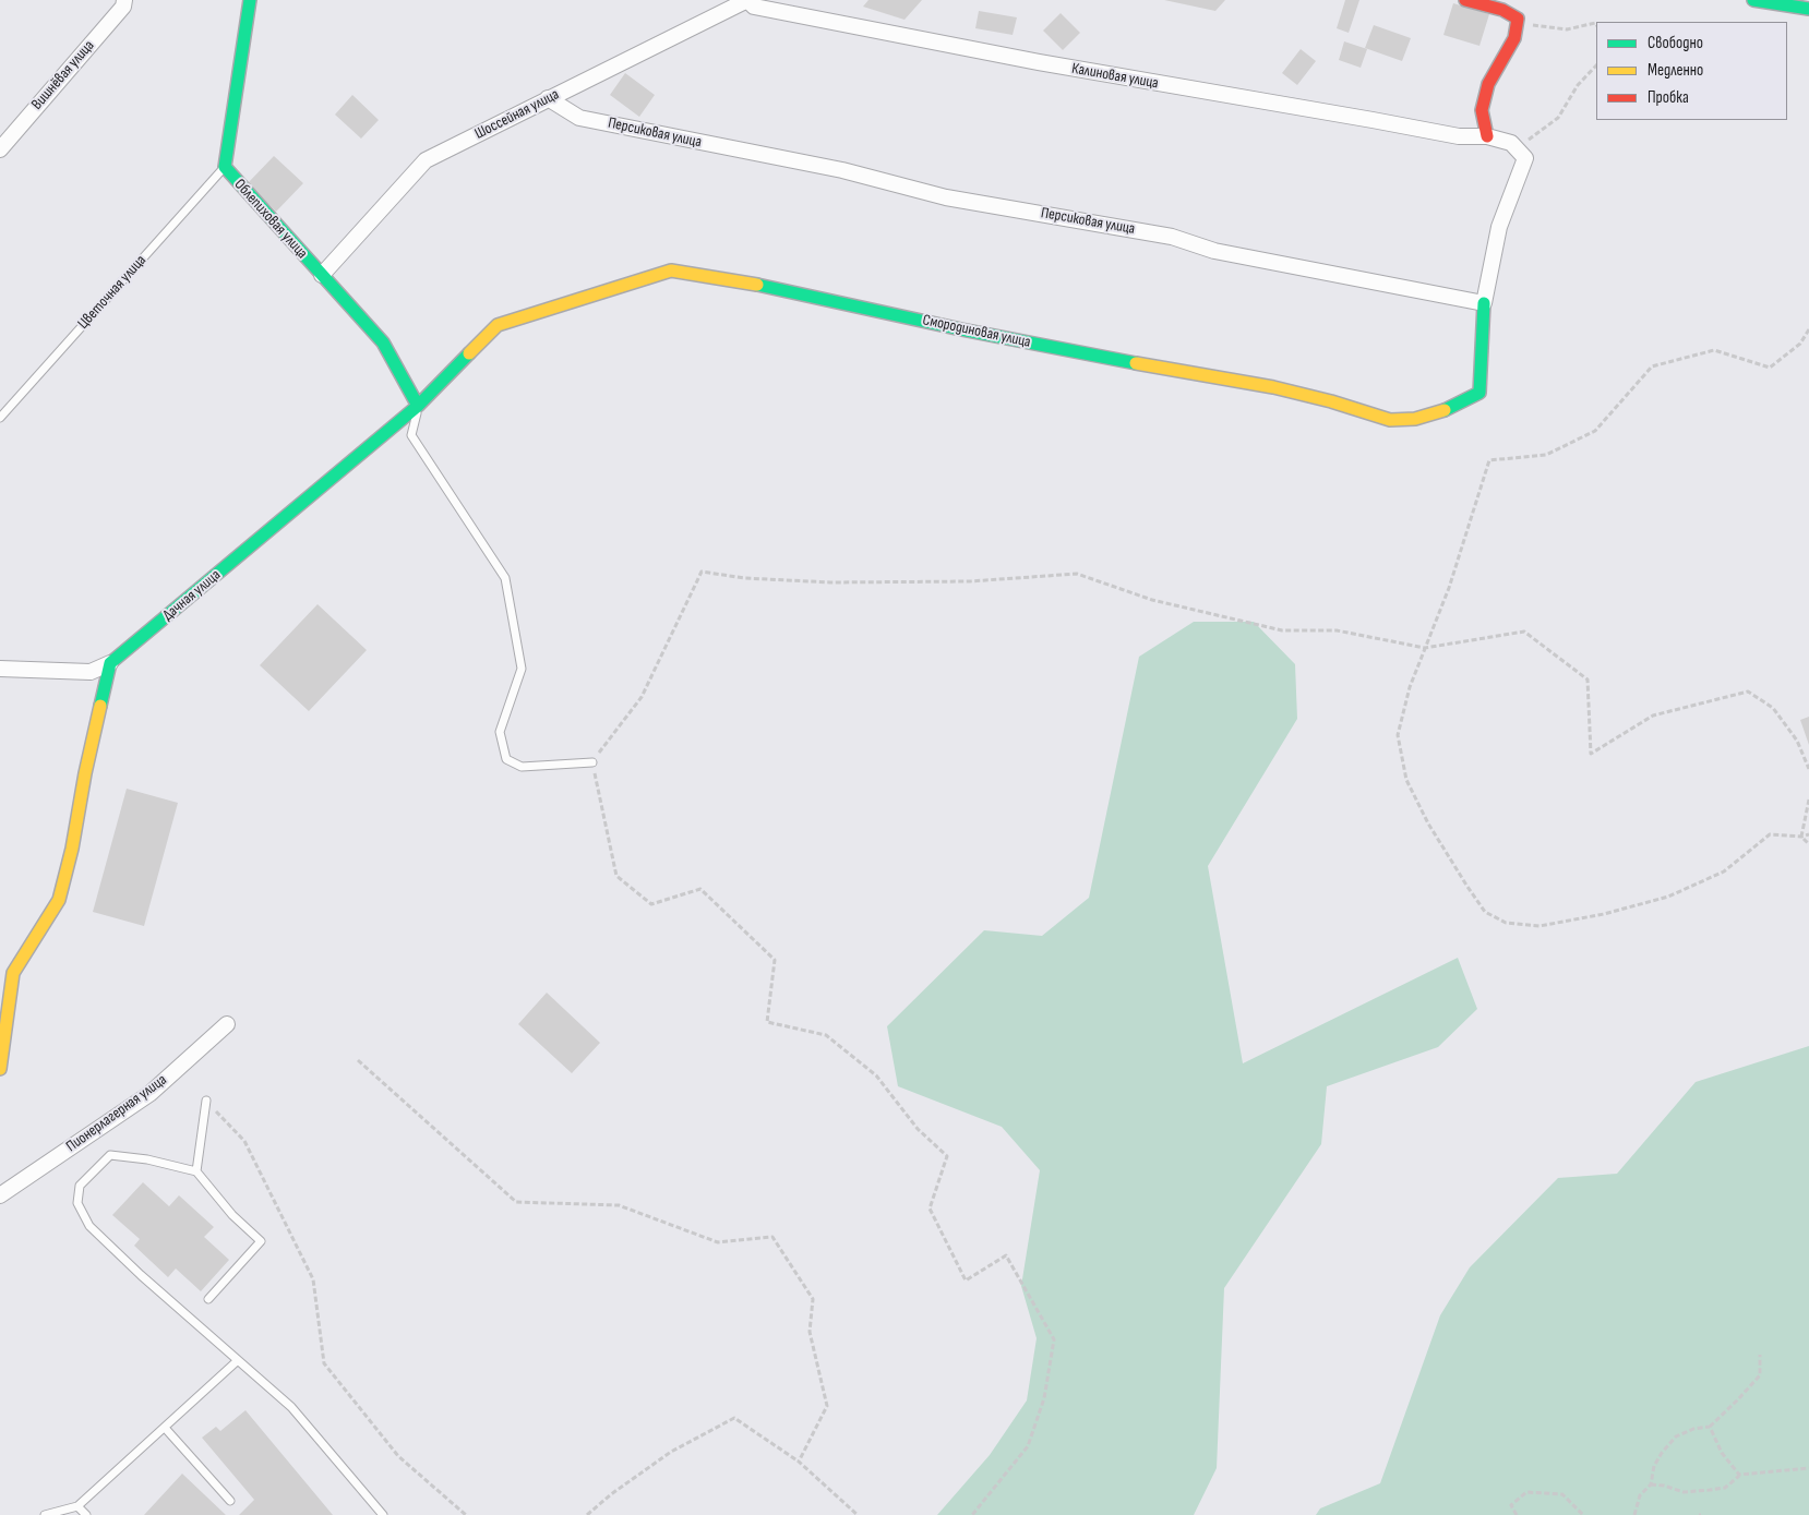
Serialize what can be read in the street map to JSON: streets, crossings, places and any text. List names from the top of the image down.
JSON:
{
  "streets": {
    "main road": ["Облепиховая улица", "Смородиновая улица", "Дачная улица"],
    "street": [
      "Вишнёвая улица",
      "Калиновая улица",
      "Шоссейная улица",
      "Персиковая улица",
      "Пионерлагерная улица"
    ],
    "lane": ["Цветочная улица"]
  },
  "crossings": [
    ["Калиновая улица", "Шоссейная улица"],
    ["Шоссейная улица", "Персиковая улица"],
    ["Шоссейная улица", "Облепиховая улица"],
    ["Персиковая улица", "Смородиновая улица"],
    ["Облепиховая улица", "Цветочная улица"],
    ["Облепиховая улица", "Смородиновая улица"],
    ["Облепиховая улица", "Дачная улица"],
    ["Смородиновая улица", "Дачная улица"]
  ],
  "legend": ["Свободно", "Медленно", "Пробка"]
}
